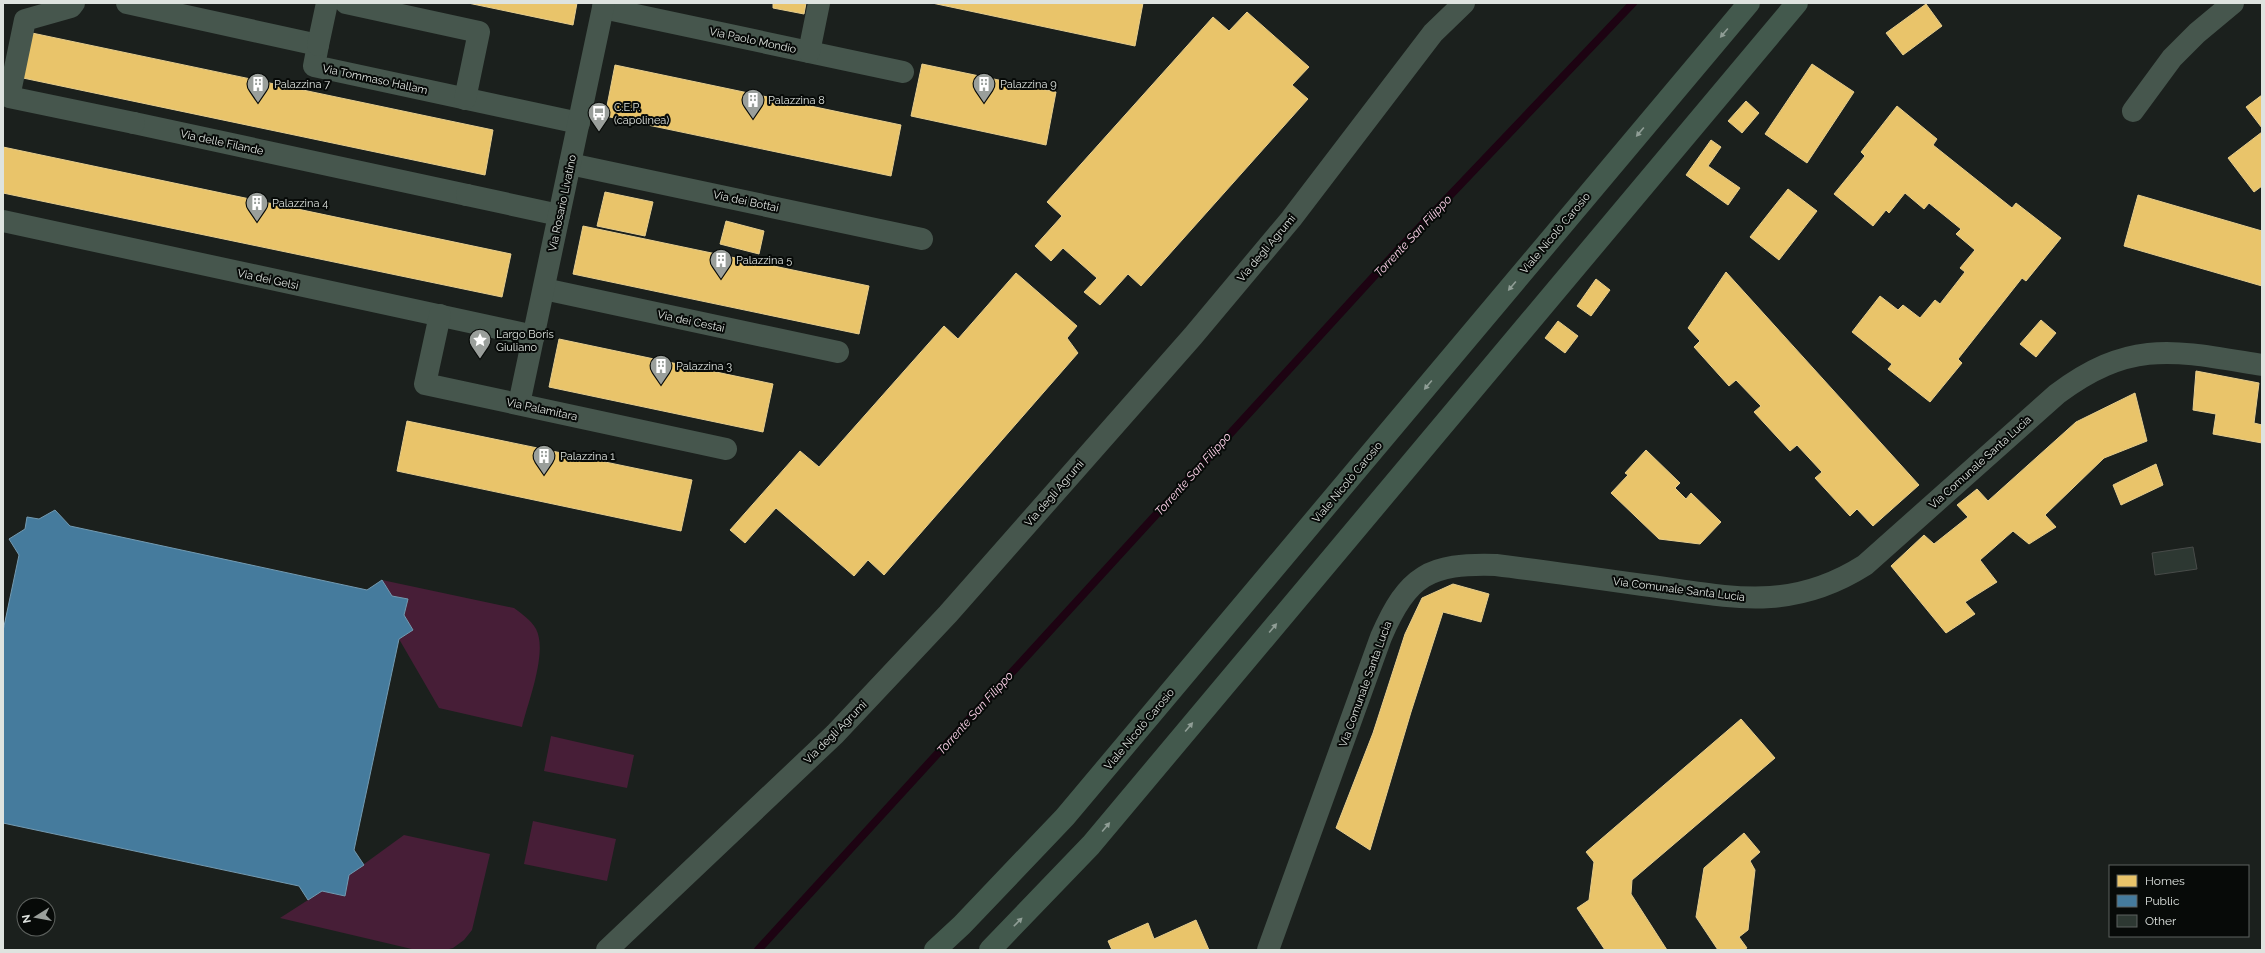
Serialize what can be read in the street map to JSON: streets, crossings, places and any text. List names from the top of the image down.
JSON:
{
  "streets": {
    "main road": ["Viale Nicolò Carosio"],
    "street": [
      "Via Paolo Mondio",
      "Via Tommaso Hallam",
      "Via delle Filande",
      "Via dei Bottai",
      "Via Rosario Livatino",
      "Via degli Agrumi",
      "Via dei Gelsi",
      "Via dei Cestai",
      "Via Palamitara",
      "Via Comunale Santa Lucia"
    ]
  },
  "crossings": [
    ["Via Paolo Mondio", "Via Rosario Livatino"],
    ["Via Tommaso Hallam", "Via Rosario Livatino"],
    ["Via delle Filande", "Via Rosario Livatino"],
    ["Via dei Bottai", "Via Rosario Livatino"],
    ["Via Rosario Livatino", "Via dei Gelsi"],
    ["Via Rosario Livatino", "Via dei Cestai"],
    ["Via Rosario Livatino", "Via Palamitara"],
    ["Via dei Gelsi", "Via Palamitara"]
  ],
  "water": ["Torrente San Filippo"],
  "places": {
    "building": [
      "Palazzina 7",
      "Palazzina 9",
      "Palazzina 8",
      "Palazzina 4",
      "Palazzina 5",
      "Palazzina 3",
      "Palazzina 1"
    ],
    "bus stop": ["C.E.P. (capolinea)"],
    "place": ["Largo Boris Giuliano"]
  },
  "legend": ["Homes", "Public", "Other"],
  "north": "left"
}
